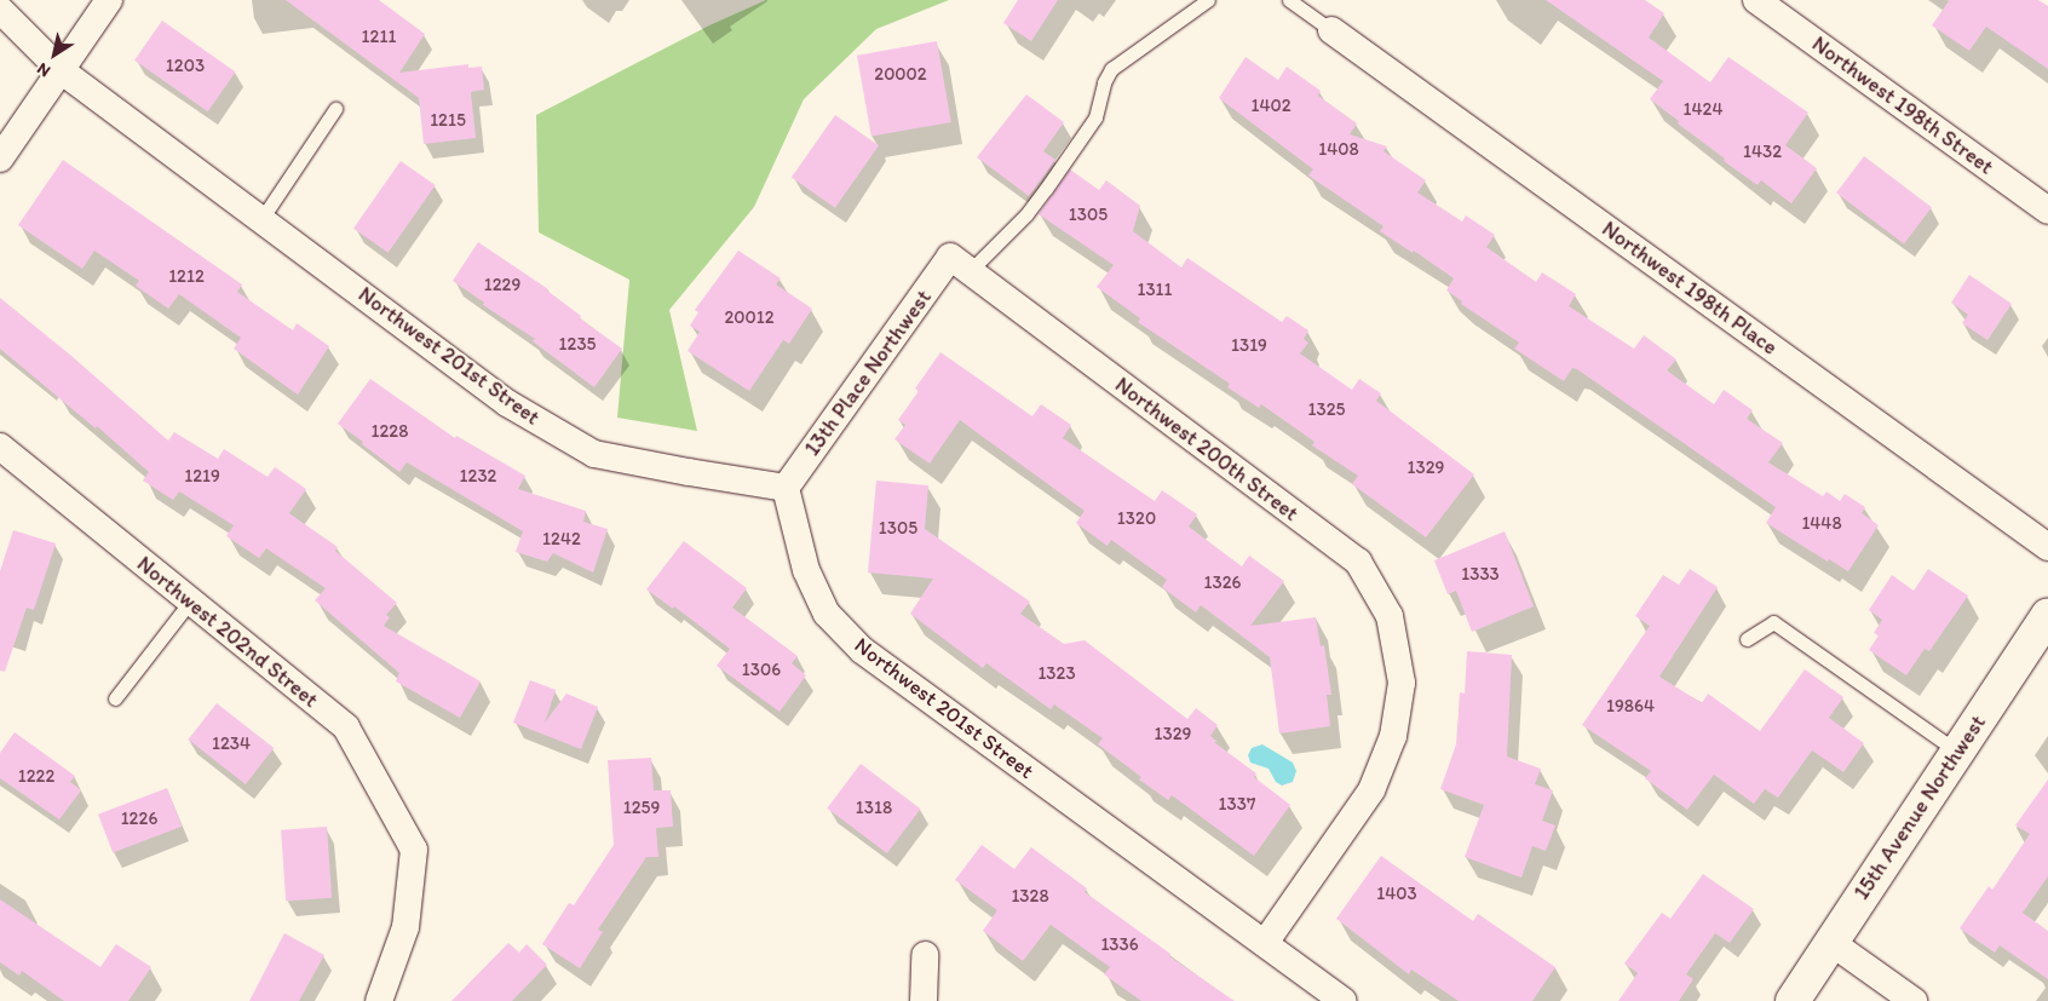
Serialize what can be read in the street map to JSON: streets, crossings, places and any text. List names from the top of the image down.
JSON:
{
  "streets": {
    "street": [
      "Northwest 198th Street",
      "Northwest 198th Place",
      "Northwest 201st Street",
      "13th Place Northwest",
      "Northwest 200th Street",
      "Northwest 202nd Street",
      "15th Avenue Northwest"
    ]
  },
  "crossings": [
    ["Northwest 201st Street", "13th Place Northwest"],
    ["Northwest 201st Street", "Northwest 200th Street"],
    ["13th Place Northwest", "Northwest 200th Street"]
  ],
  "house_numbers": [
    "1211",
    "1203",
    "20002",
    "1402",
    "1424",
    "1215",
    "1408",
    "1432",
    "1305",
    "1212",
    "1229",
    "1311",
    "20012",
    "1235",
    "1319",
    "1325",
    "1228",
    "1329",
    "1219",
    "1232",
    "1320",
    "1448",
    "1305",
    "1242",
    "1333",
    "1326",
    "1306",
    "1323",
    "19864",
    "1329",
    "1234",
    "1222",
    "1337",
    "1259",
    "1318",
    "1226",
    "1403",
    "1328",
    "1336"
  ],
  "north": "bottom left"
}
